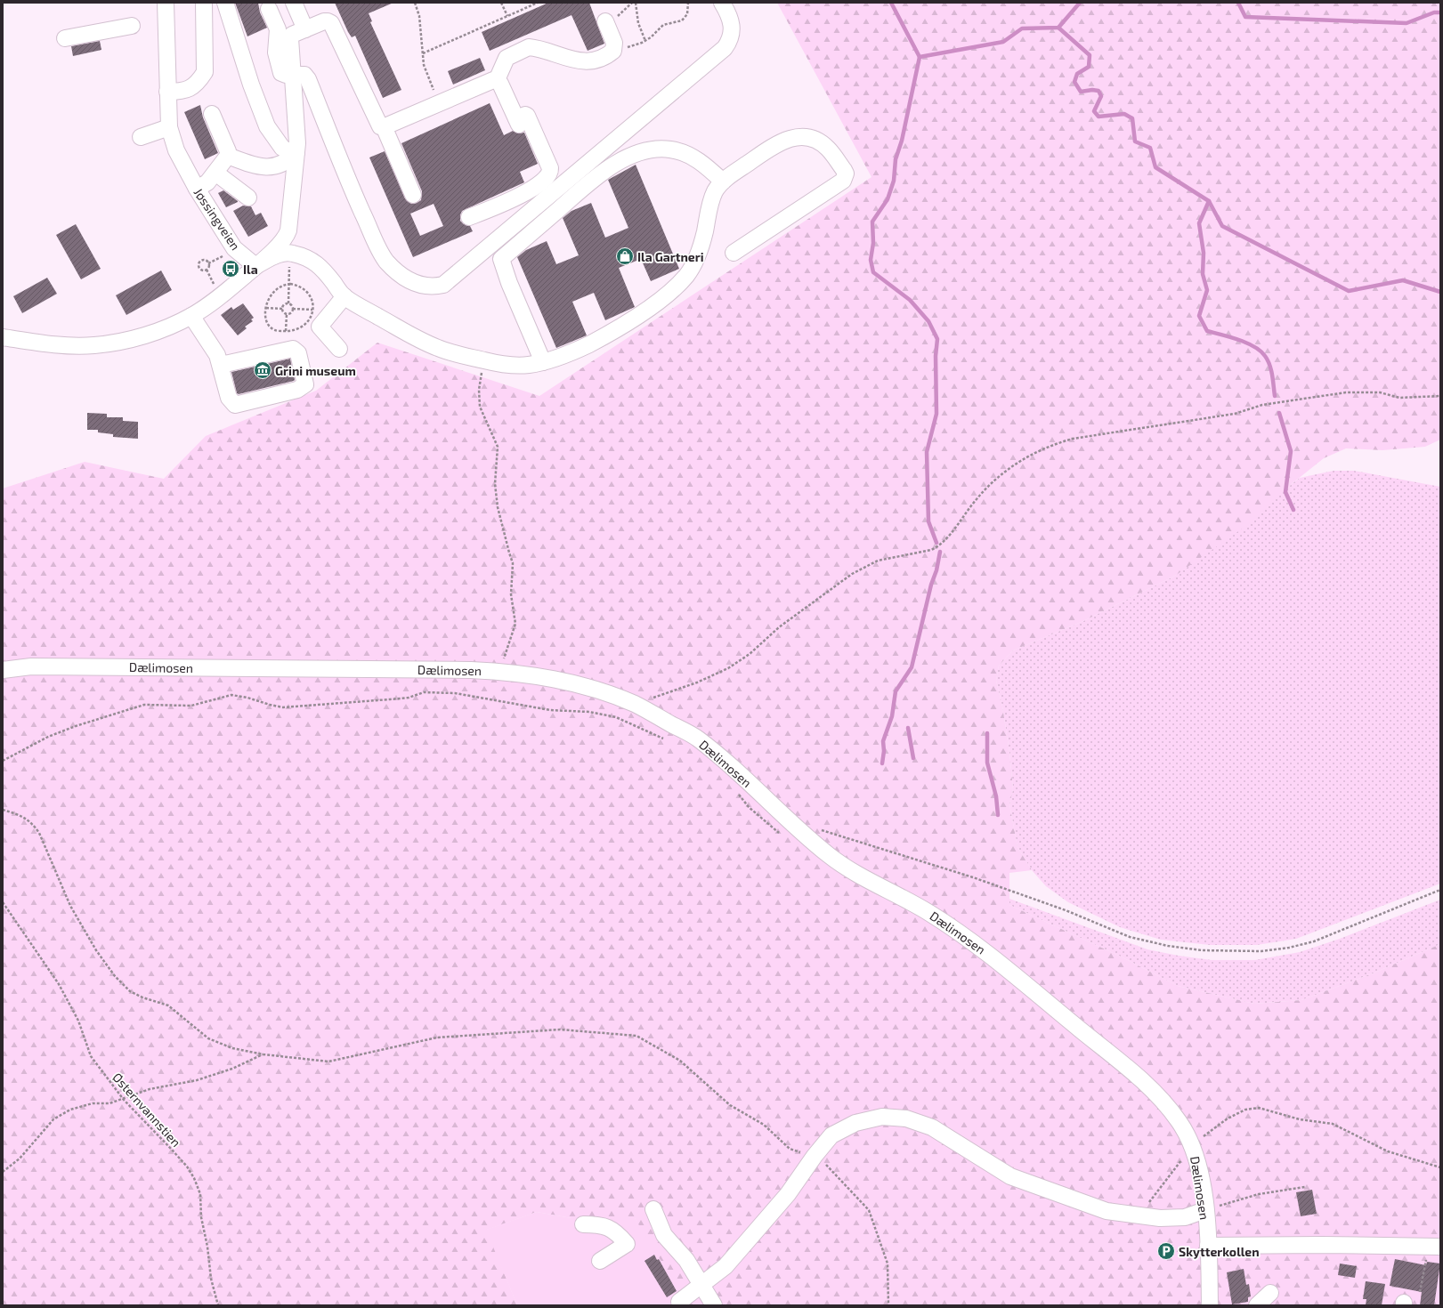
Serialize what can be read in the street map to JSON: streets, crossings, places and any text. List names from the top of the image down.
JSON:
{
  "streets": {
    "street": ["Jøssingveien", "Dælimosen"],
    "path": ["Østernvannstien"]
  },
  "places": {
    "shop": ["Ila Gartneri"],
    "bus stop": ["Ila"],
    "museum": ["Grini museum"],
    "parking": ["Skytterkollen"]
  }
}
